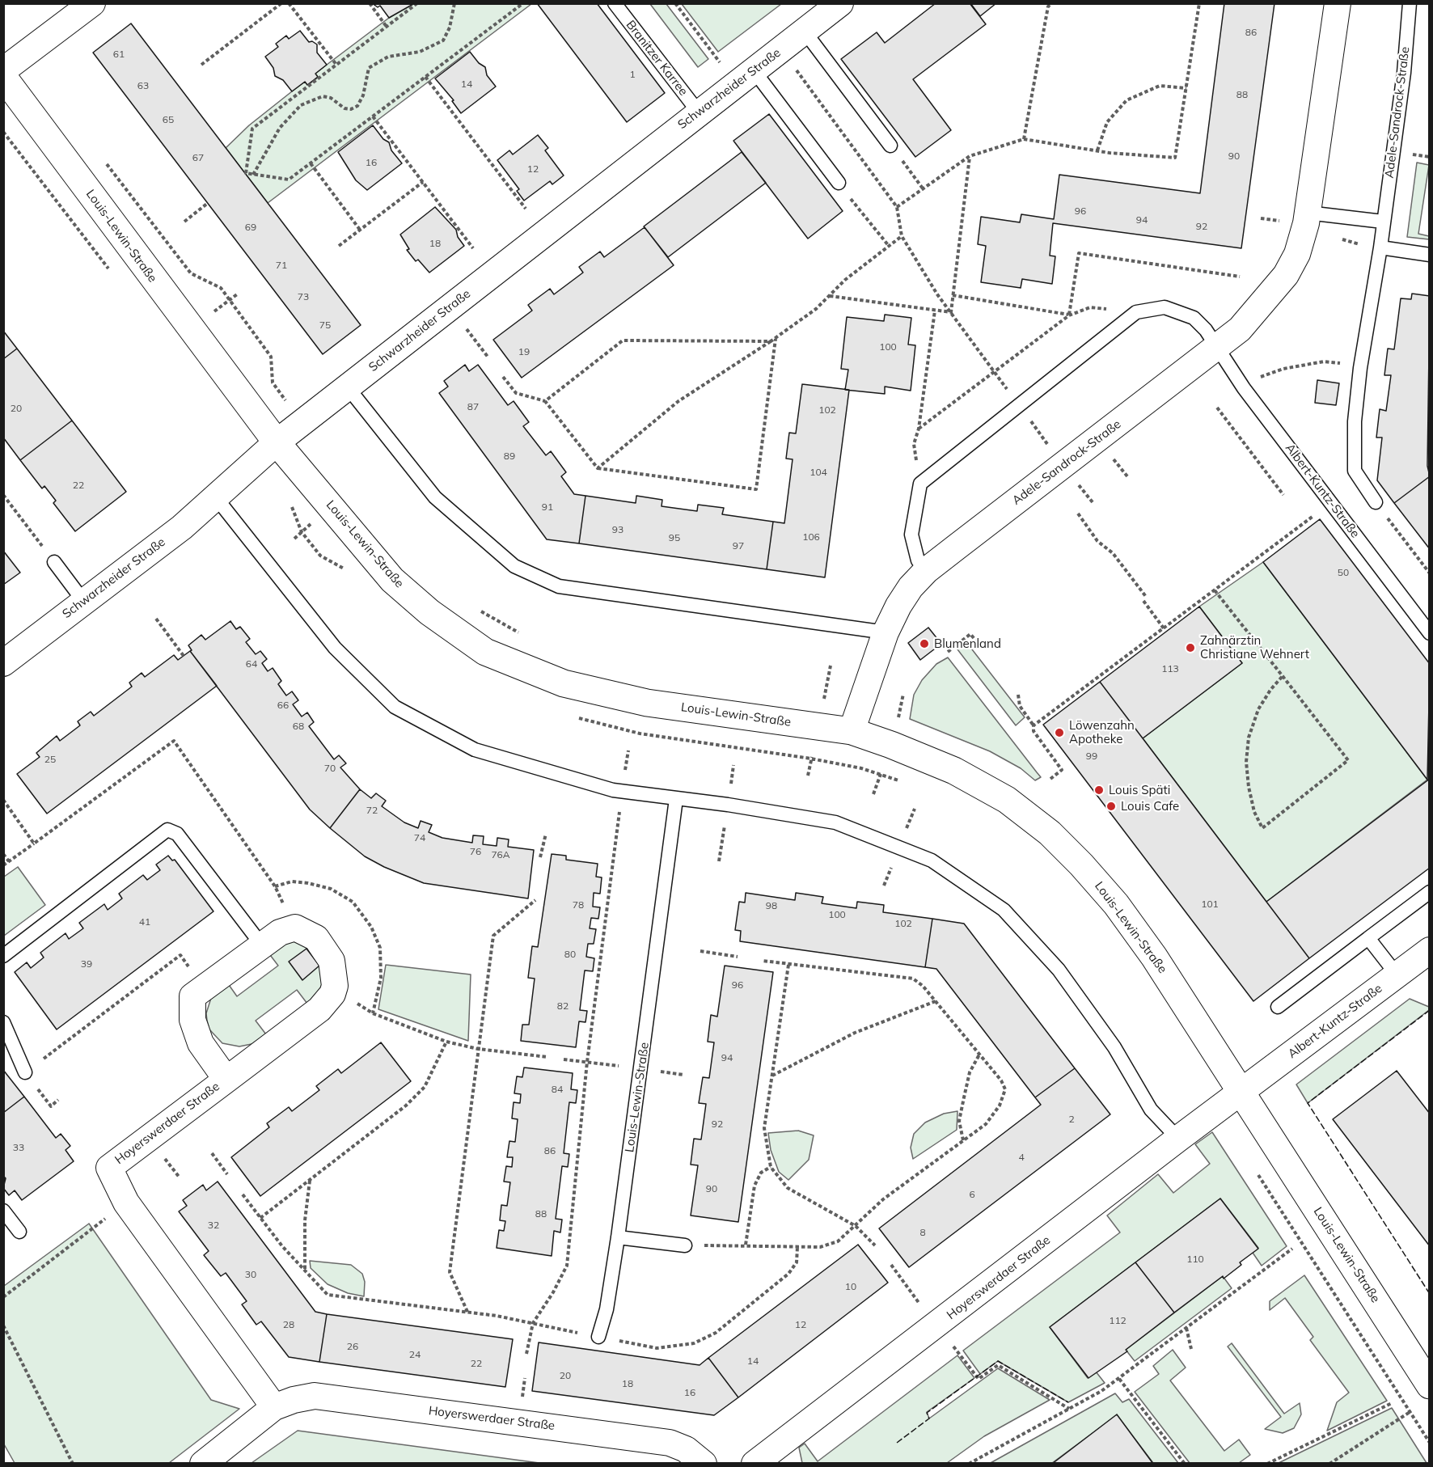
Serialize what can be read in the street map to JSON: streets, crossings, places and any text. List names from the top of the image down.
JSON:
{
  "streets": {
    "street": [
      "Schwarzheider Straße",
      "Adele-Sandrock-Straße",
      "Louis-Lewin-Straße",
      "Albert-Kuntz-Straße",
      "Hoyerswerdaer Straße"
    ],
    "lane": ["Branitzer Karree"]
  },
  "crossings": [
    ["Branitzer Karree", "Schwarzheider Straße"],
    ["Schwarzheider Straße", "Louis-Lewin-Straße"],
    ["Adele-Sandrock-Straße", "Louis-Lewin-Straße"],
    ["Adele-Sandrock-Straße", "Albert-Kuntz-Straße"],
    ["Louis-Lewin-Straße", "Albert-Kuntz-Straße"],
    ["Louis-Lewin-Straße", "Hoyerswerdaer Straße"],
    ["Albert-Kuntz-Straße", "Hoyerswerdaer Straße"]
  ],
  "places": [
    "Blumenland",
    "Zahnärztin Christiane Wehnert",
    "Löwenzahn Apotheke",
    "Louis Späti",
    "Louis Cafe"
  ],
  "house_numbers": [
    "86",
    "61",
    "1",
    "14",
    "63",
    "88",
    "65",
    "90",
    "67",
    "16",
    "12",
    "96",
    "94",
    "92",
    "69",
    "18",
    "71",
    "73",
    "75",
    "100",
    "19",
    "87",
    "20",
    "102",
    "89",
    "104",
    "22",
    "91",
    "93",
    "106",
    "95",
    "97",
    "50",
    "64",
    "113",
    "66",
    "68",
    "99",
    "25",
    "70",
    "72",
    "74",
    "76",
    "76A",
    "101",
    "78",
    "98",
    "100",
    "41",
    "102",
    "80",
    "39",
    "96",
    "82",
    "94",
    "84",
    "2",
    "92",
    "33",
    "86",
    "4",
    "90",
    "6",
    "88",
    "32",
    "8",
    "110",
    "30",
    "10",
    "112",
    "28",
    "12",
    "26",
    "24",
    "14",
    "22",
    "20",
    "18",
    "16"
  ]
}
